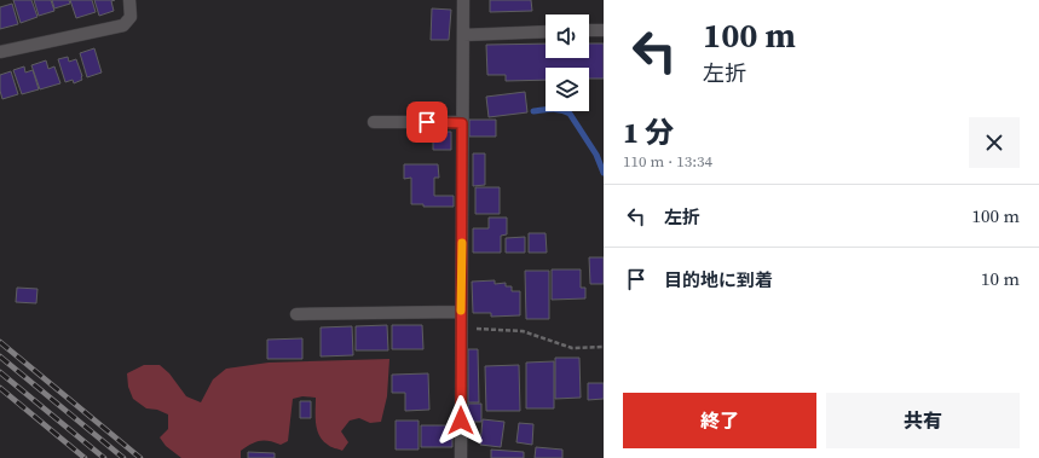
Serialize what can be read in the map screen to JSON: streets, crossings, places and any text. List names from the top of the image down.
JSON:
{
  "page": {
    "turn": ["100 m", "左折"],
    "heading": ["1 分", "110 m · 13:34"],
    "list": [
      {
        "name": "左折",
        "value": "100 m"
      },
      {
        "name": "目的地に到着",
        "value": "10 m"
      }
    ],
    "buttons": ["終了", "共有"]
  }
}
